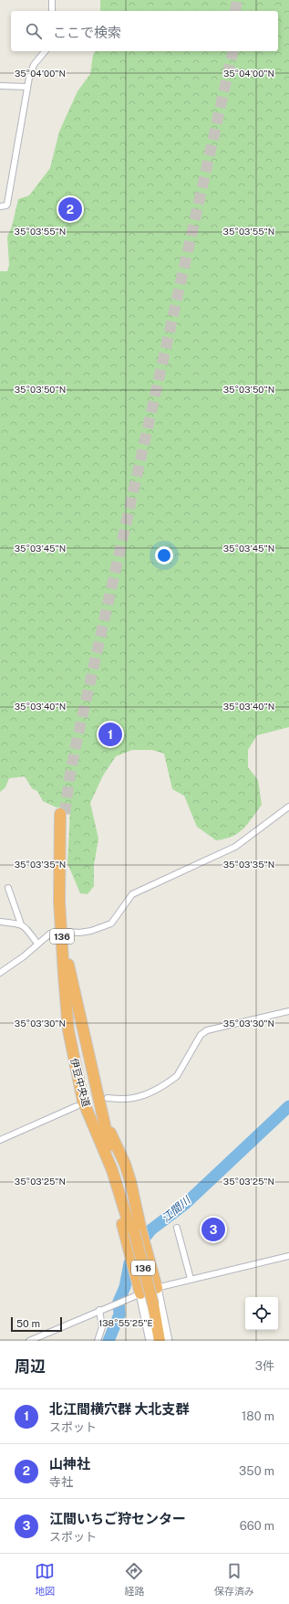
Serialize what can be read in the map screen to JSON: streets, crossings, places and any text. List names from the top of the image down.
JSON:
{
  "streets": {
    "highway": ["136", "伊豆中央道"]
  },
  "crossings": [
    ["136", "伊豆中央道"]
  ],
  "water": ["江間川"],
  "scale_bar": "50 m",
  "page": {
    "search": "ここで検索",
    "pins": ["2", "1", "3"],
    "scale": "50 m",
    "heading": ["周辺", "3件"],
    "list": [
      {
        "mark": "1",
        "name": "北江間横穴群 大北支群",
        "note": "スポット",
        "value": "180 m"
      },
      {
        "mark": "2",
        "name": "山神社",
        "note": "寺社",
        "value": "350 m"
      },
      {
        "mark": "3",
        "name": "江間いちご狩センター",
        "note": "スポット",
        "value": "660 m"
      }
    ],
    "nav": ["地図", "経路", "保存済み"]
  },
  "coordinates": [
    "35°04'00\"N",
    "35°03'55\"N",
    "35°03'50\"N",
    "35°03'45\"N",
    "35°03'40\"N",
    "35°03'35\"N",
    "35°03'30\"N",
    "35°03'25\"N",
    "138°55'25\"E"
  ]
}
